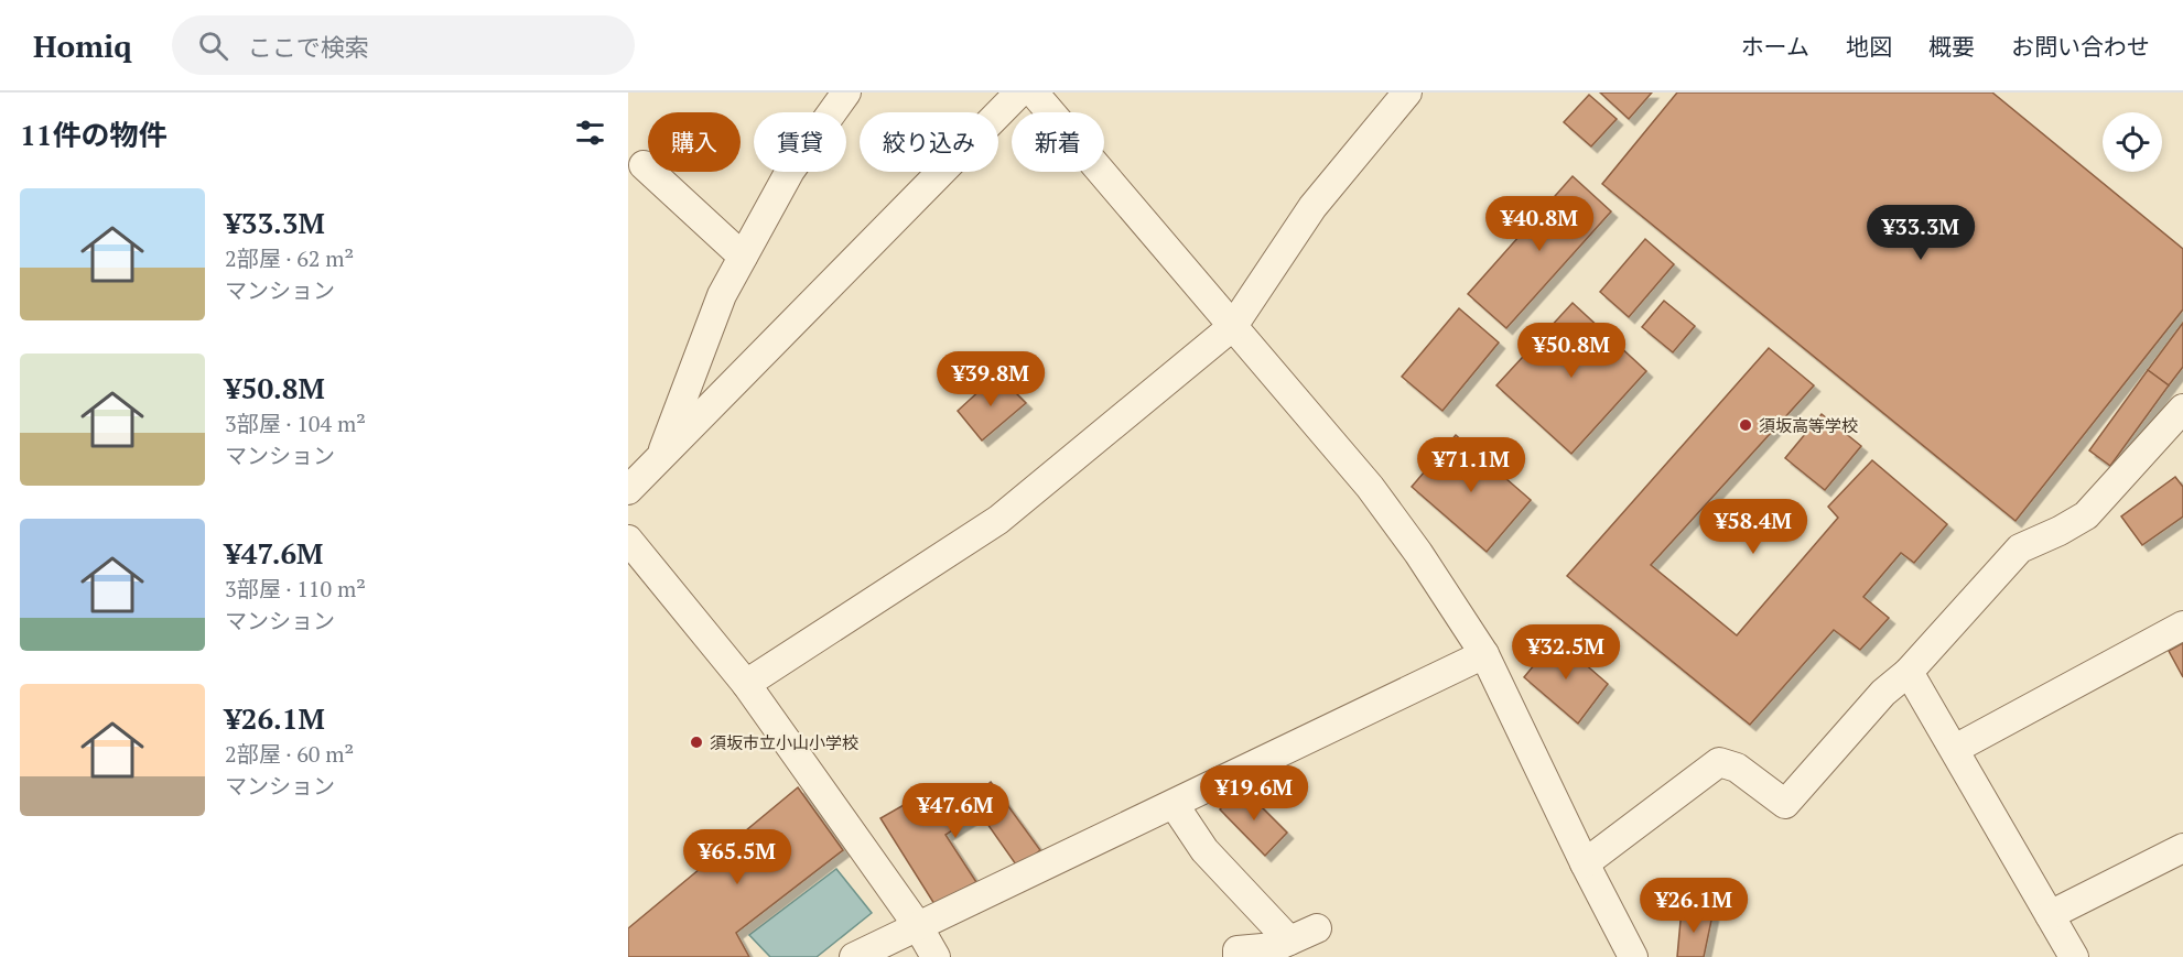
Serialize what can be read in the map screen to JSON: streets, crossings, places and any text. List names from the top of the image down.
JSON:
{
  "places": ["須坂高等学校", "須坂市立小山小学校"],
  "page": {
    "header": "Homiq",
    "search": "ここで検索",
    "nav": [
      "ホーム",
      "地図",
      "概要",
      "お問い合わせ"
    ],
    "heading": "11件の物件",
    "chip": [
      "購入",
      "賃貸",
      "絞り込み",
      "新着"
    ],
    "list": [
      {
        "name": "¥33.3M",
        "note": "2部屋 · 62 m² · マンション"
      },
      {
        "name": "¥50.8M",
        "note": "3部屋 · 104 m² · マンション"
      },
      {
        "name": "¥47.6M",
        "note": "3部屋 · 110 m² · マンション"
      },
      {
        "name": "¥26.1M",
        "note": "2部屋 · 60 m² · マンション"
      }
    ],
    "price": [
      "¥40.8M",
      "¥33.3M",
      "¥50.8M",
      "¥39.8M",
      "¥71.1M",
      "¥58.4M",
      "¥32.5M",
      "¥19.6M",
      "¥47.6M",
      "¥65.5M",
      "¥26.1M"
    ]
  }
}
